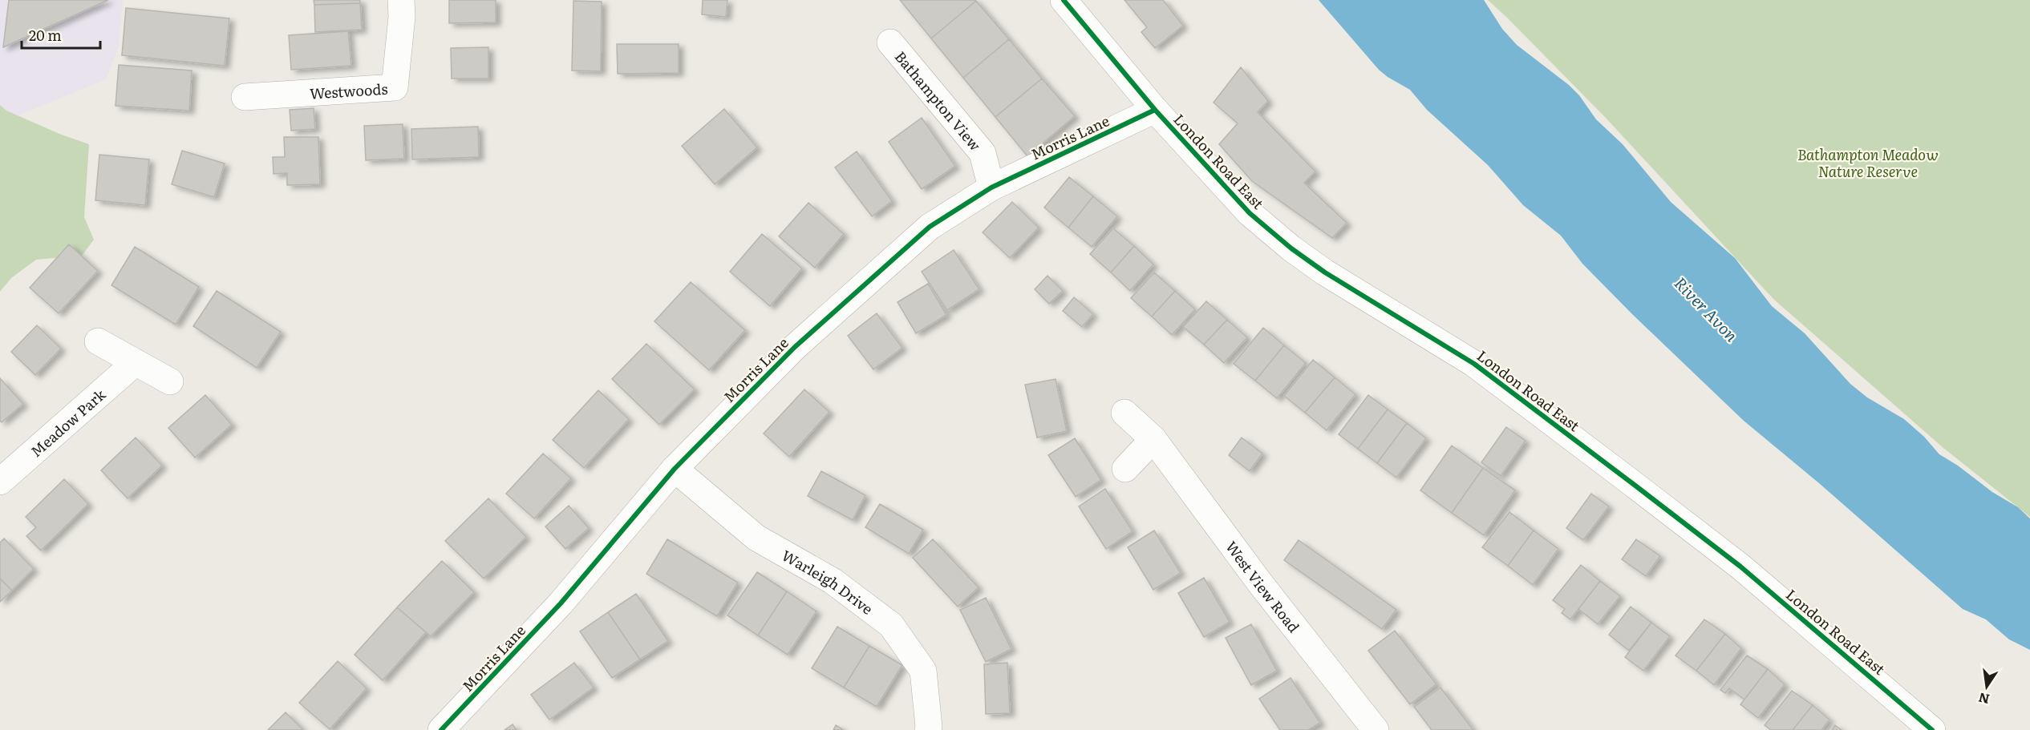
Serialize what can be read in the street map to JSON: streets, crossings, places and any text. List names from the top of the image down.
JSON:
{
  "streets": {
    "street": [
      "Westwoods",
      "Bathampton View",
      "Morris Lane",
      "London Road East",
      "Meadow Park",
      "Warleigh Drive",
      "West View Road"
    ]
  },
  "crossings": [
    ["Bathampton View", "Morris Lane"],
    ["Morris Lane", "London Road East"],
    ["Morris Lane", "Warleigh Drive"]
  ],
  "water": ["River Avon"],
  "parks": ["Bathampton Meadow Nature Reserve"],
  "scale_bar": "20 m",
  "north": "bottom"
}
